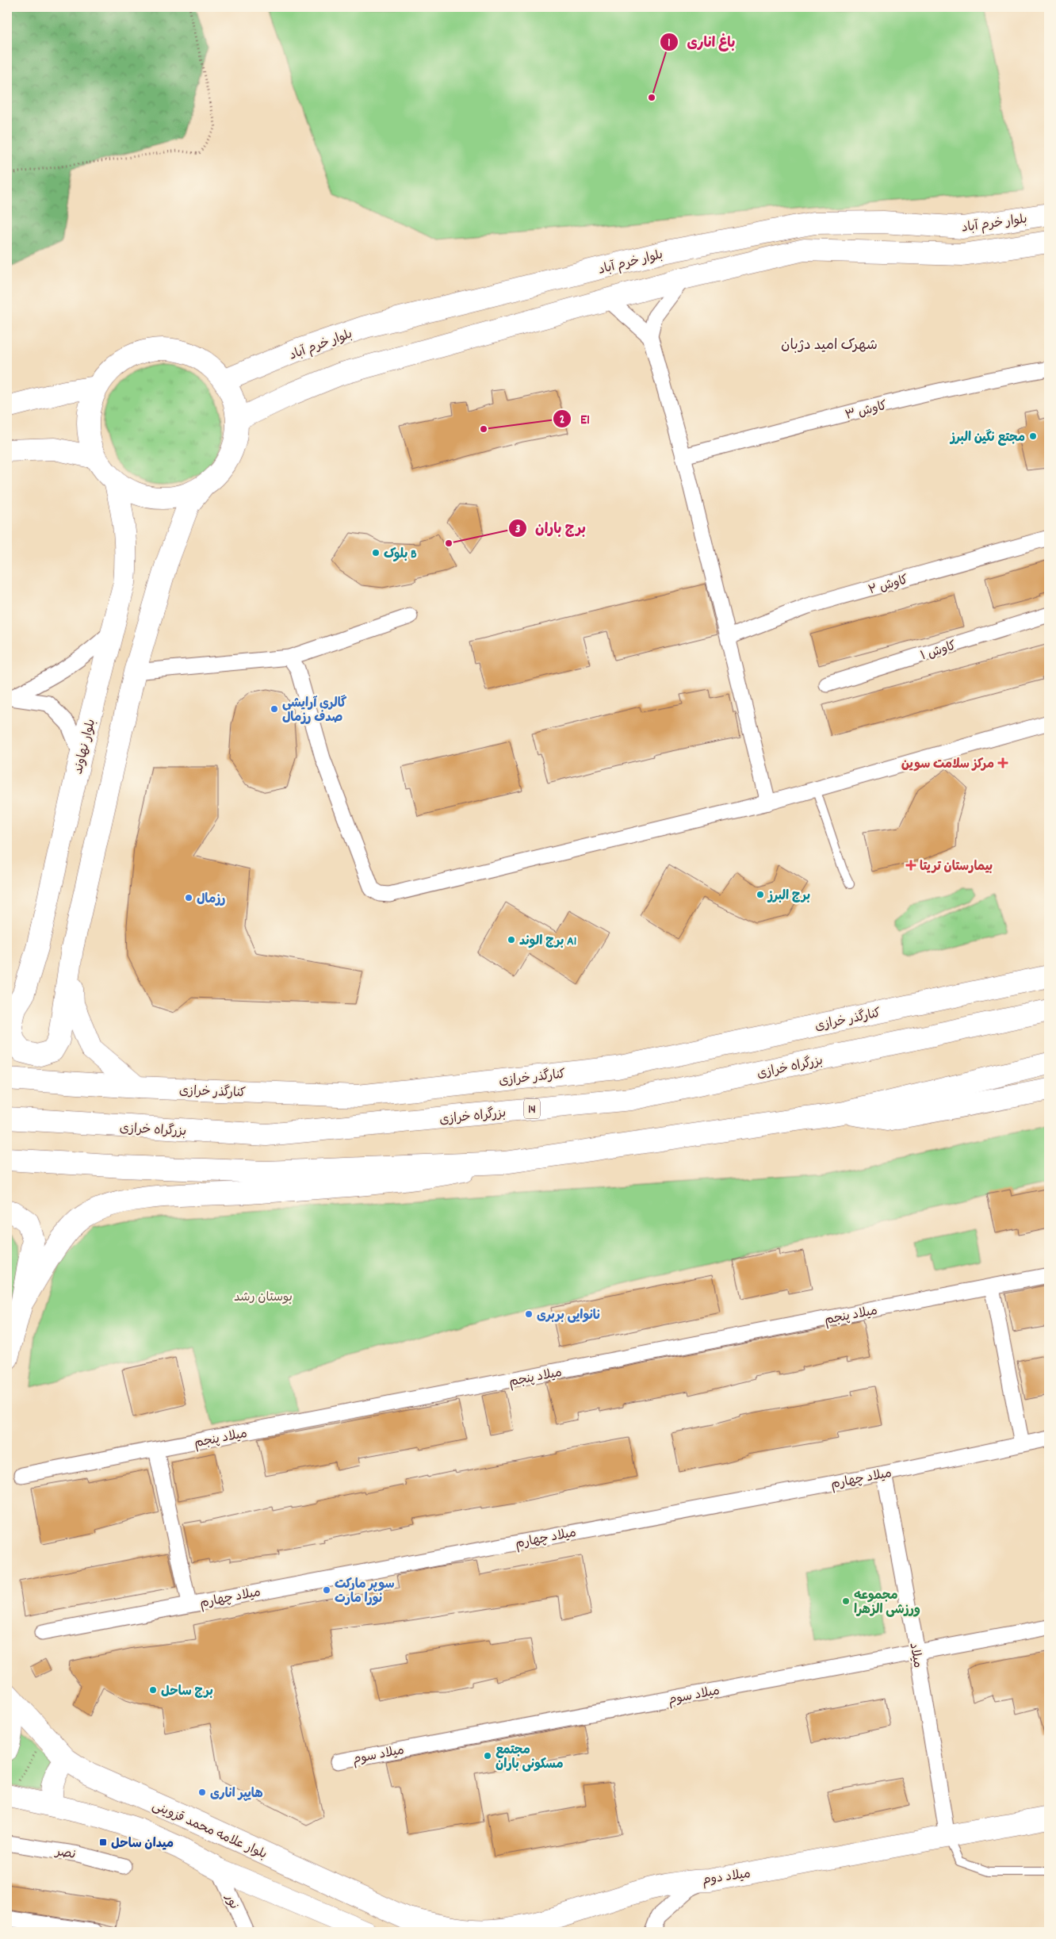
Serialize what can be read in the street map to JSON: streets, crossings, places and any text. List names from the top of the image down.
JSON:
{
  "streets": {
    "main road": [
      "بلوار خرم آباد",
      "بلوار نهاوند",
      "کنارگذر خرازی",
      "بزرگراه خرازی",
      "14",
      "بلوار علامه محمد قزوینی",
      "میلاد دوم"
    ],
    "street": [
      "کاوش ۳",
      "کاوش ۲",
      "کاوش ۱",
      "میلاد پنجم",
      "میلاد چهارم",
      "میلاد",
      "میلاد سوم",
      "نصر",
      "نور"
    ]
  },
  "crossings": [
    ["میلاد چهارم", "میلاد"],
    ["میلاد", "میلاد سوم"],
    ["میلاد", "میلاد دوم"],
    ["بلوار علامه محمد قزوینی", "میلاد دوم"]
  ],
  "districts": ["شهرک امید دژبان"],
  "parks": ["بوستان رشد"],
  "places": {
    "other": [
      "باغ اناری",
      "E1",
      "مجتع نگین البرز",
      "برج باران",
      "بلوک B",
      "گالری آرایشی صدف رزمال",
      "برج البرز",
      "رزمال",
      "برج الوند A1",
      "نانوایی بربری",
      "سوپر مارکت نورا مارت",
      "مجموعه ورزشی الزهرا",
      "برج ساحل",
      "مجتمع مسکونی باران",
      "هايپر اناری"
    ],
    "health": ["مرکز سلامت سوین", "بیمارستان تریتا"],
    "transit": ["میدان ساحل"]
  }
}
